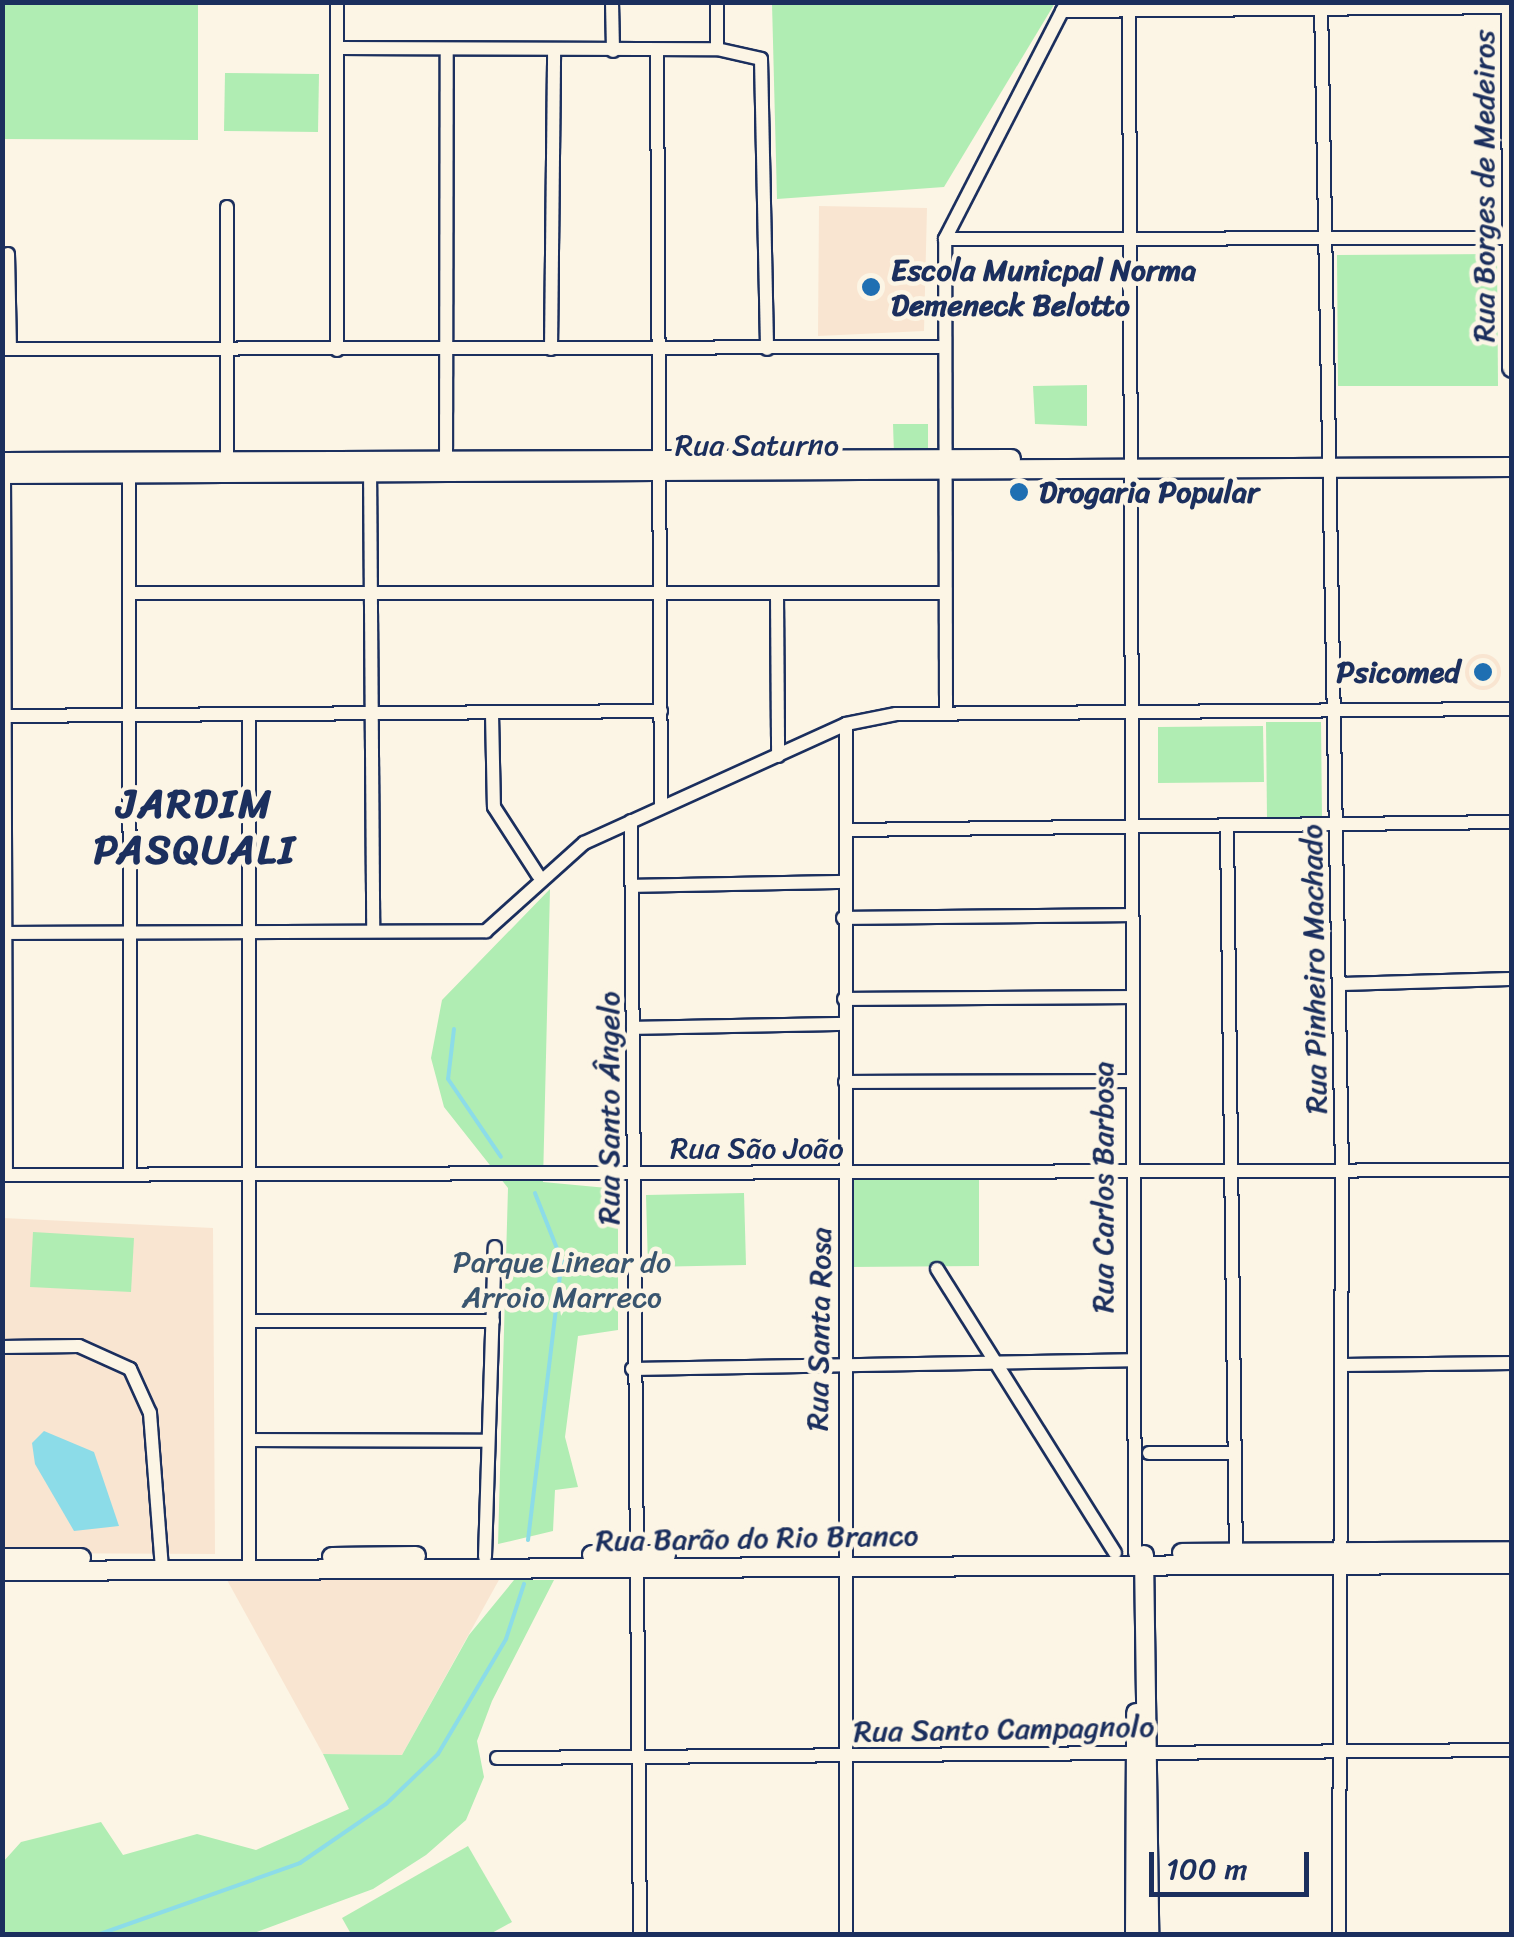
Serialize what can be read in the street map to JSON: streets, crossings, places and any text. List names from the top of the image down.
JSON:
{
  "streets": {
    "street": [
      "Rua Borges de Medeiros",
      "Rua Saturno",
      "Rua Pinheiro Machado",
      "Rua Santo Ângelo",
      "Rua São João",
      "Rua Carlos Barbosa",
      "Rua Santa Rosa",
      "Rua Barão do Rio Branco",
      "Rua Santo Campagnolo"
    ]
  },
  "crossings": [
    ["Rua Saturno", "Rua Pinheiro Machado"],
    ["Rua Saturno", "Rua Carlos Barbosa"],
    ["Rua Pinheiro Machado", "Rua São João"],
    ["Rua Pinheiro Machado", "Rua Barão do Rio Branco"],
    ["Rua Pinheiro Machado", "Rua Santo Campagnolo"],
    ["Rua Santo Ângelo", "Rua São João"],
    ["Rua Santo Ângelo", "Rua Barão do Rio Branco"],
    ["Rua Santo Ângelo", "Rua Santo Campagnolo"],
    ["Rua São João", "Rua Carlos Barbosa"],
    ["Rua São João", "Rua Santa Rosa"],
    ["Rua Carlos Barbosa", "Rua Barão do Rio Branco"],
    ["Rua Carlos Barbosa", "Rua Santo Campagnolo"],
    ["Rua Santa Rosa", "Rua Barão do Rio Branco"],
    ["Rua Santa Rosa", "Rua Santo Campagnolo"]
  ],
  "districts": ["JARDIM PASQUALI"],
  "parks": ["Parque Linear do Arroio Marreco"],
  "places": ["Escola Municpal Norma Demeneck Belotto", "Drogaria Popular", "Psicomed"],
  "scale_bar": "100 m"
}
